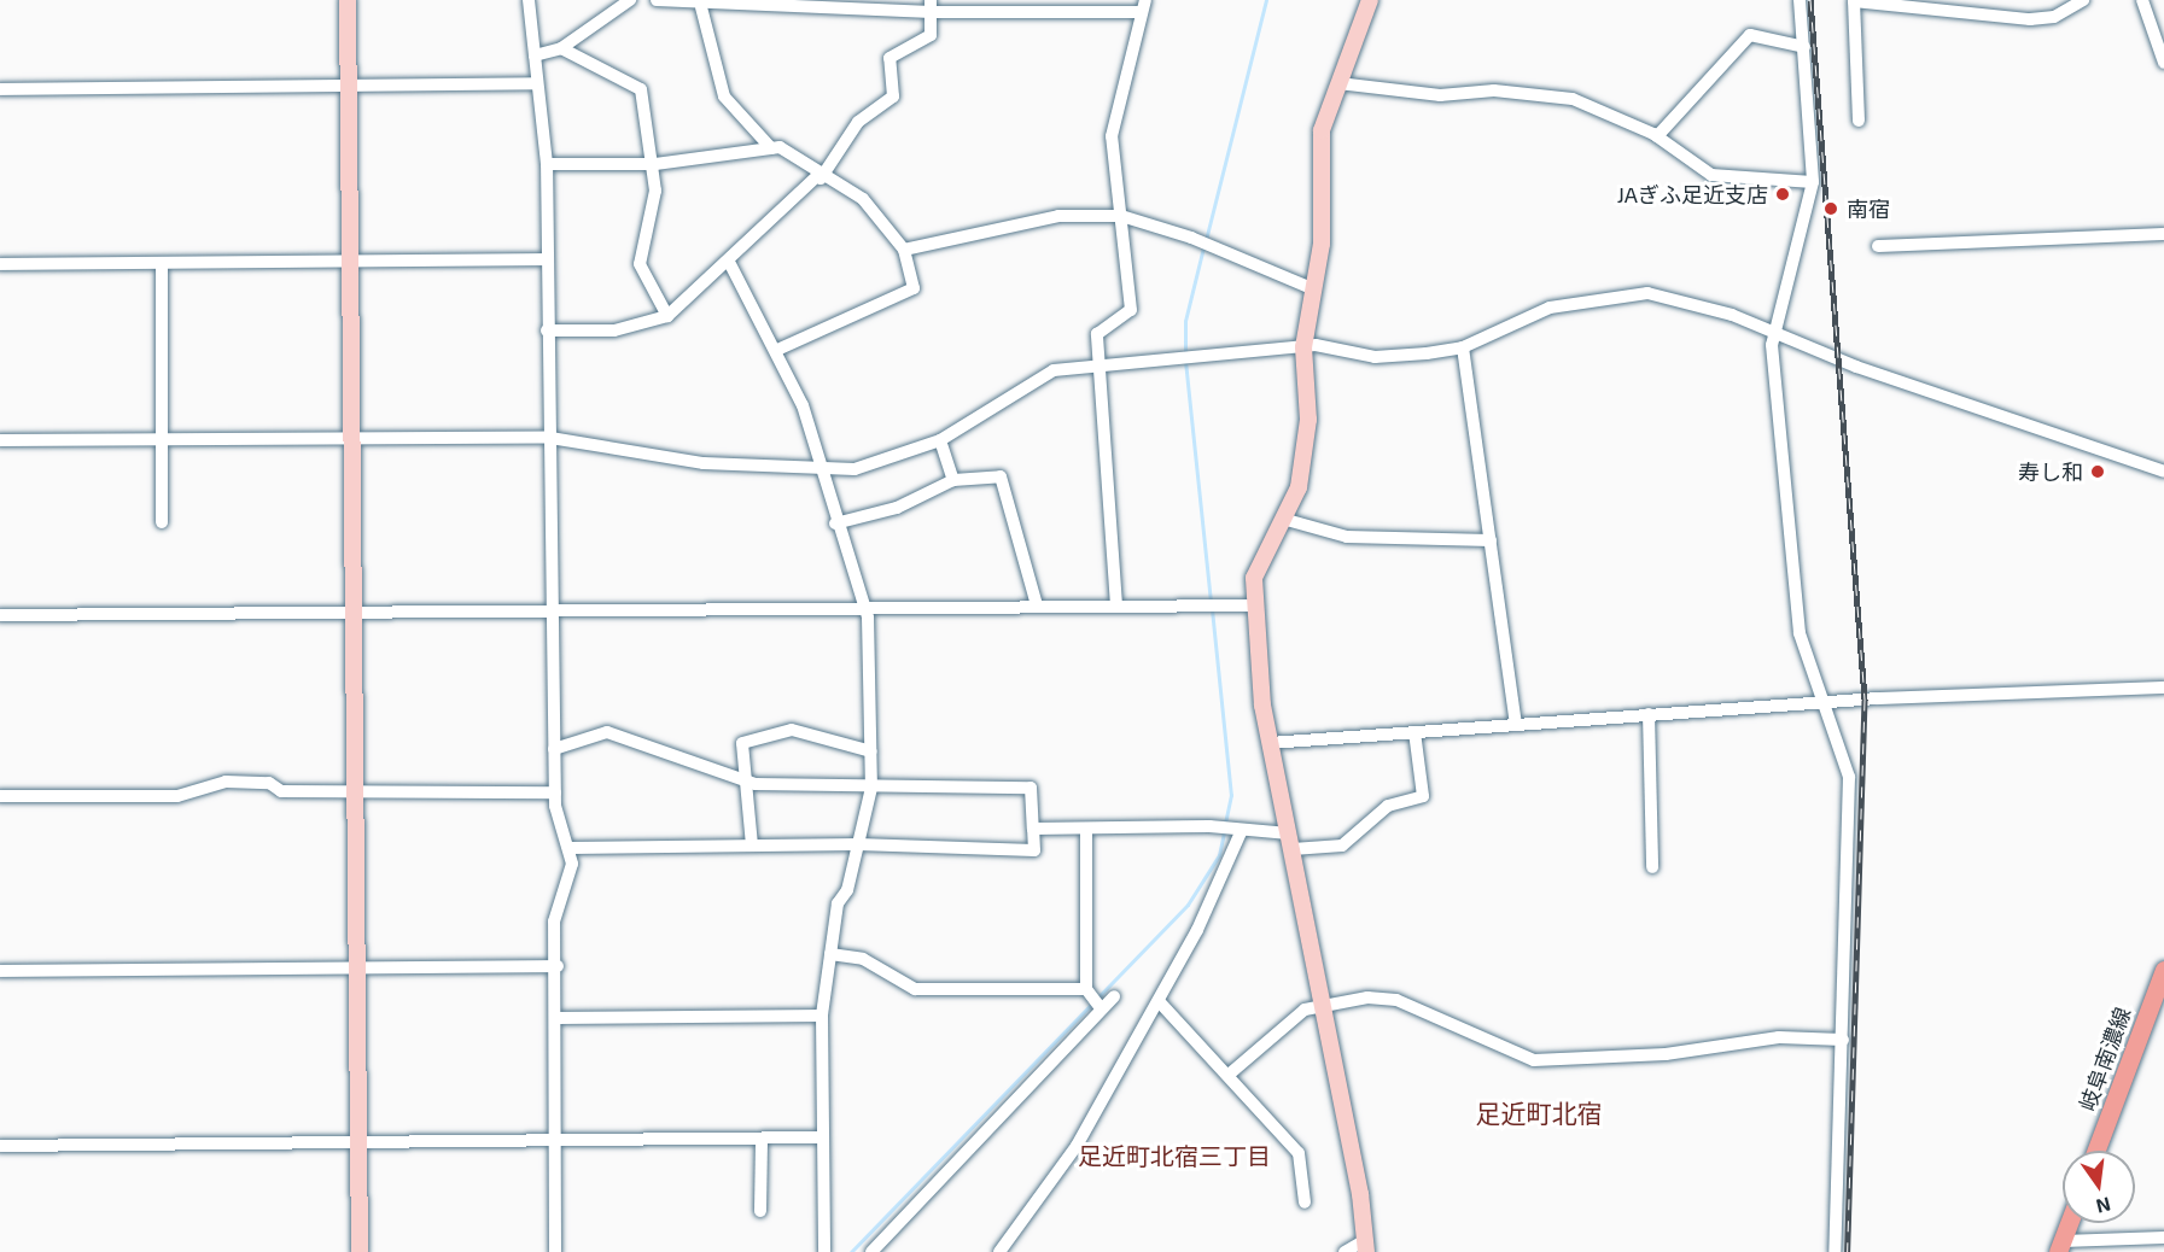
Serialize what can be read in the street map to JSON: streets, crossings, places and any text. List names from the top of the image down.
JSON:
{
  "streets": {
    "main road": ["岐阜南濃線"]
  },
  "districts": ["足近町北宿", "足近町北宿三丁目"],
  "places": ["JAぎふ足近支店", "南宿", "寿し和"],
  "north": "bottom"
}
